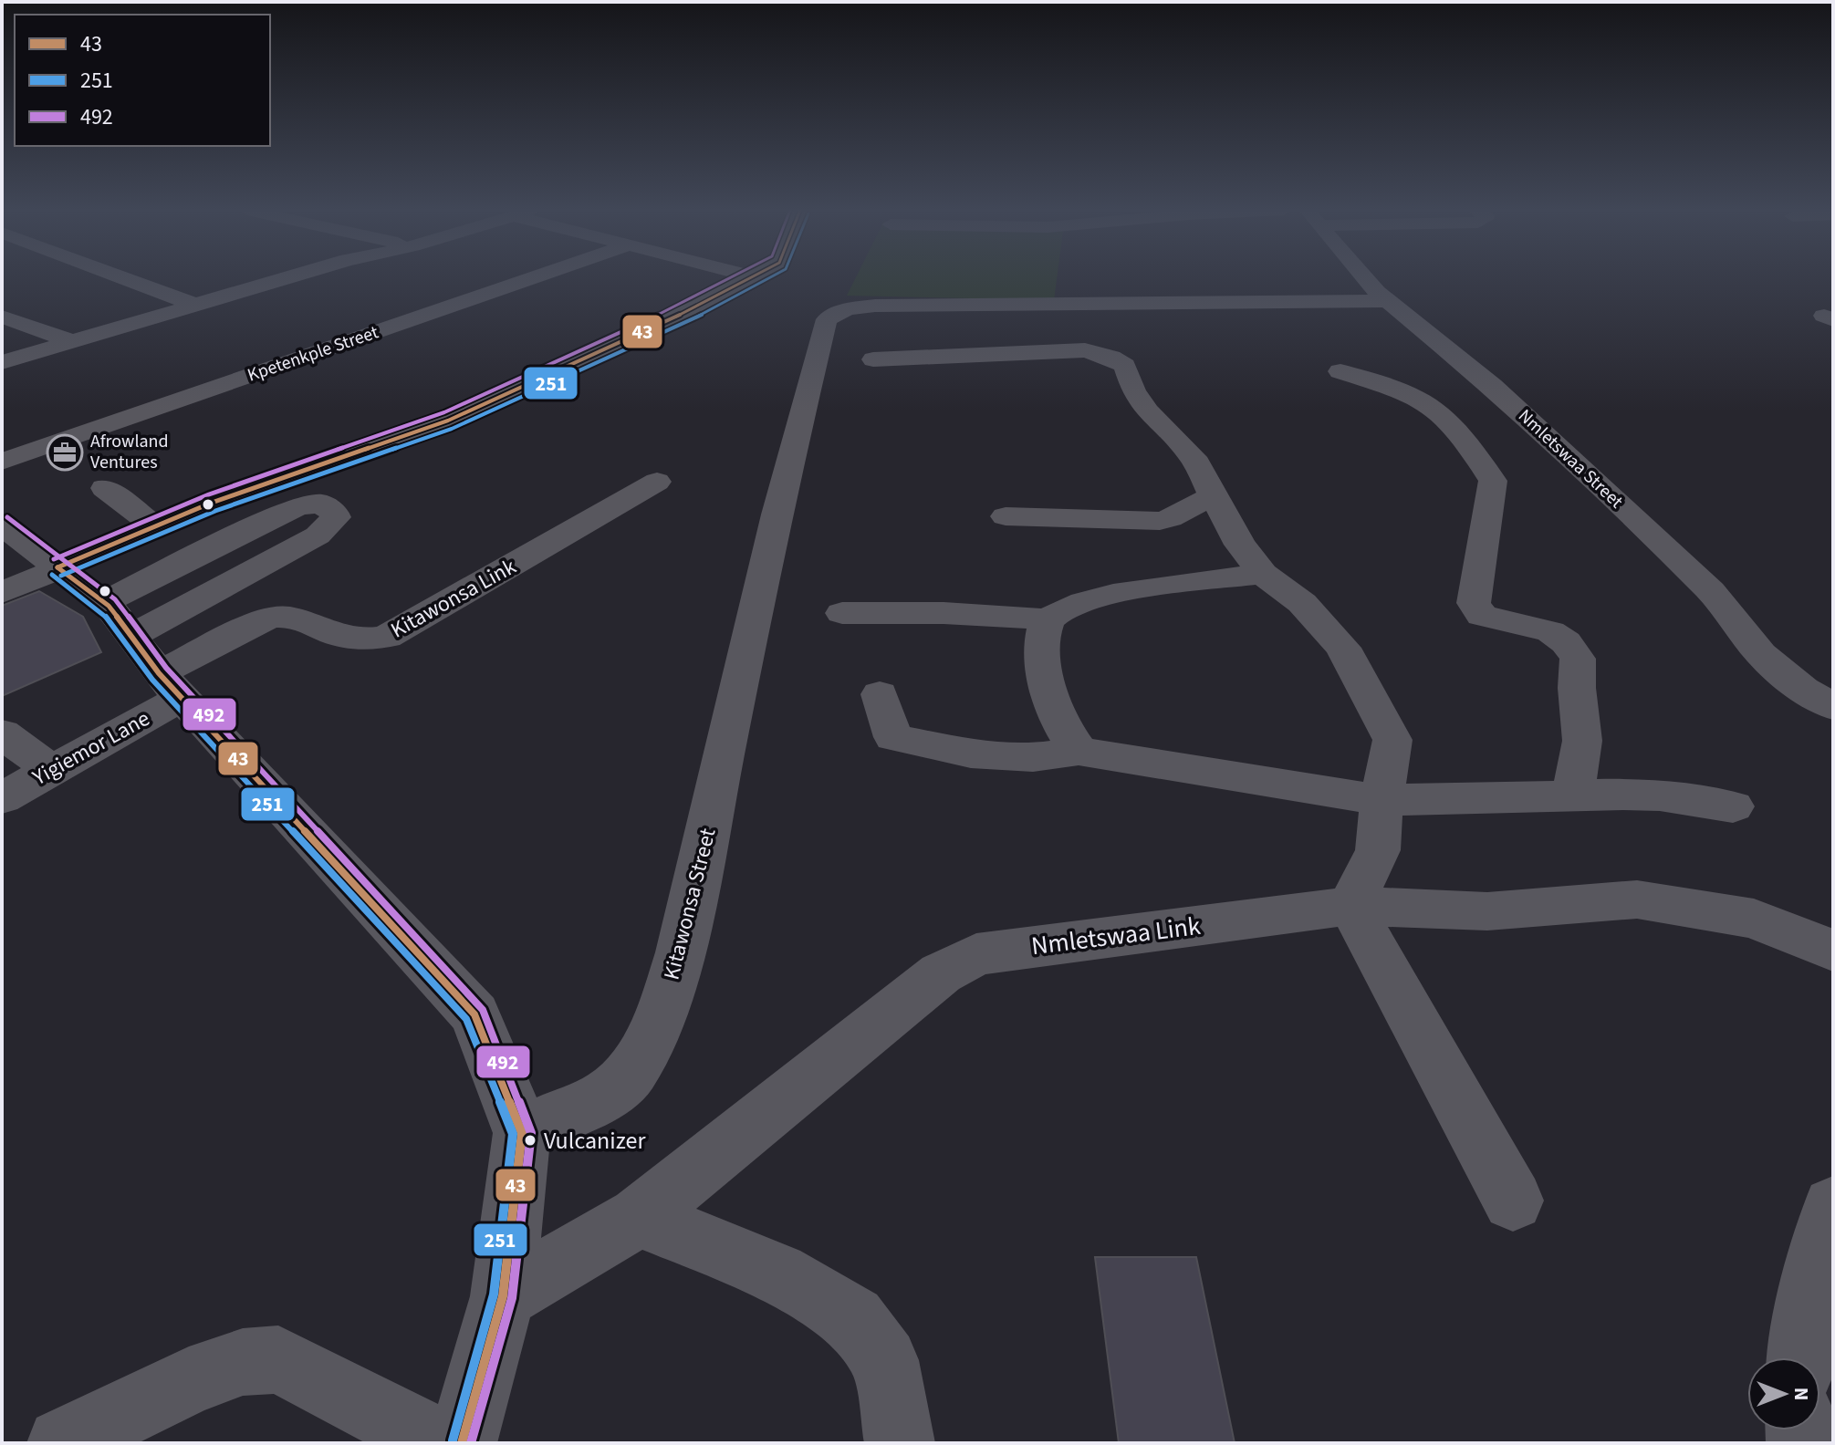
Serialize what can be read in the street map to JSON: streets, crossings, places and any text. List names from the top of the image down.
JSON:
{
  "streets": {
    "street": [
      "Kpetenkple Street",
      "Nmletswaa Street",
      "Kitawonsa Link",
      "Yigiemor Lane",
      "Kitawonsa Street",
      "Nmletswaa Link"
    ]
  },
  "crossings": [
    ["Nmletswaa Street", "Kitawonsa Street"],
    ["Kitawonsa Link", "Yigiemor Lane"]
  ],
  "places": {
    "office": ["Afrowland Ventures"],
    "other": ["Vulcanizer"]
  },
  "lines": ["transit line 43", "transit line 251", "transit line 492"],
  "legend": ["43", "251", "492"],
  "north": "right"
}
